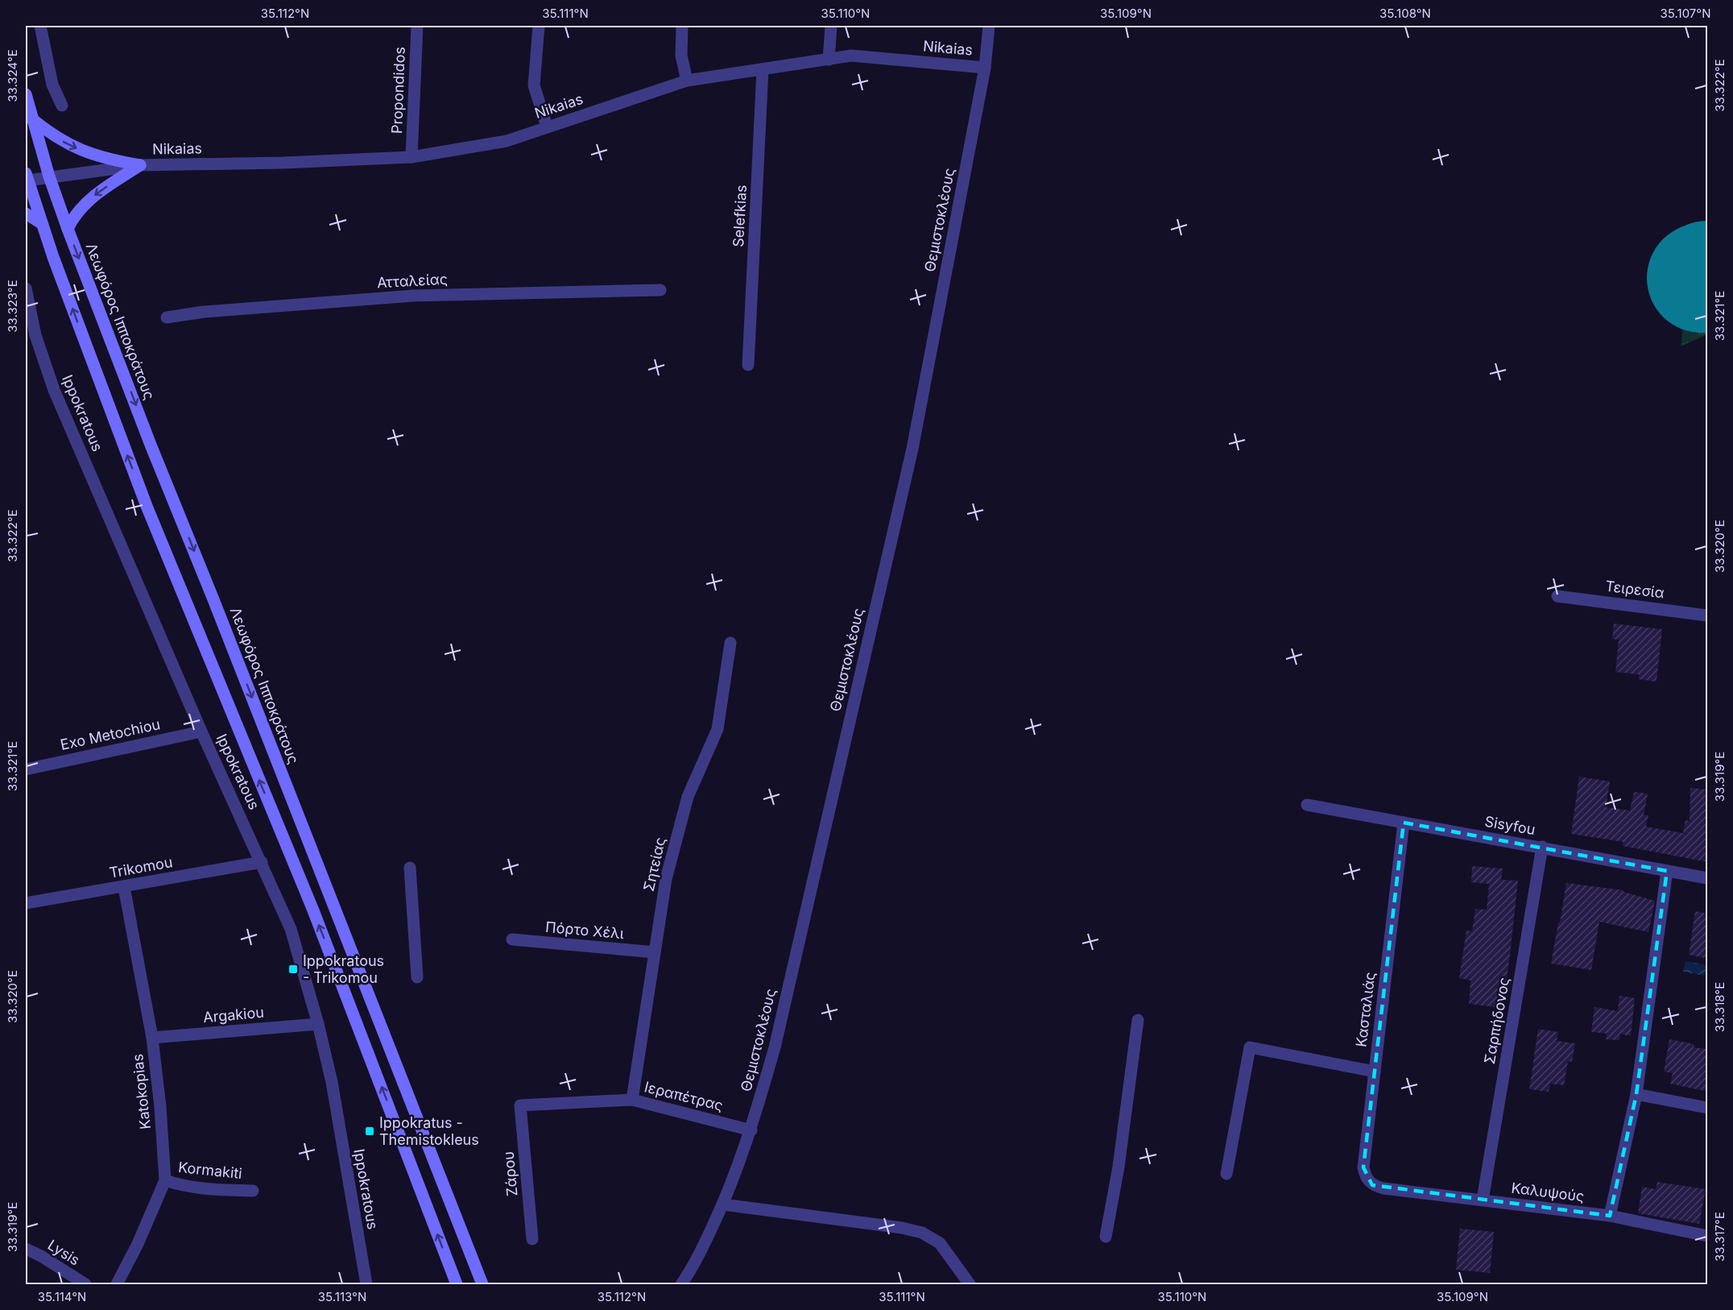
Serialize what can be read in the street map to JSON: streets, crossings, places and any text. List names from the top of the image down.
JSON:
{
  "streets": {
    "main road": ["Λεωφόρος Ιπποκράτους"],
    "street": [
      "Nikaias",
      "Propondidos",
      "Selefkias",
      "Θεμιστοκλέους",
      "Ατταλείας",
      "Ippokratous",
      "Τειρεσία",
      "Exo Metochiou",
      "Sisyfou",
      "Σητείας",
      "Trikomou",
      "Πόρτο Χέλι",
      "Κασταλιάς",
      "Argakiou",
      "Σαρπήδονος",
      "Katokopias",
      "Ιεραπέτρας",
      "Kormakiti",
      "Ζάρου",
      "Καλυψούς",
      "Lysis"
    ]
  },
  "crossings": [
    ["Nikaias", "Propondidos"],
    ["Nikaias", "Selefkias"],
    ["Nikaias", "Θεμιστοκλέους"],
    ["Nikaias", "Λεωφόρος Ιπποκράτους"],
    ["Θεμιστοκλέους", "Ιεραπέτρας"],
    ["Ippokratous", "Exo Metochiou"],
    ["Ippokratous", "Trikomou"],
    ["Ippokratous", "Argakiou"],
    ["Sisyfou", "Κασταλιάς"],
    ["Sisyfou", "Σαρπήδονος"],
    ["Σητείας", "Πόρτο Χέλι"],
    ["Σητείας", "Ιεραπέτρας"],
    ["Trikomou", "Katokopias"],
    ["Κασταλιάς", "Καλυψούς"],
    ["Argakiou", "Katokopias"],
    ["Σαρπήδονος", "Καλυψούς"],
    ["Katokopias", "Kormakiti"],
    ["Ιεραπέτρας", "Ζάρου"]
  ],
  "places": {
    "transit": ["Ippokratous - Trikomou", "Ippokratus - Themistokleus"]
  },
  "coordinates": [
    "35.112°N",
    "35.111°N",
    "35.110°N",
    "35.109°N",
    "35.108°N",
    "35.107°N",
    "33.324°E",
    "33.322°E",
    "33.323°E",
    "33.321°E",
    "33.320°E",
    "33.319°E",
    "33.318°E",
    "33.317°E",
    "35.114°N",
    "35.113°N"
  ]
}
